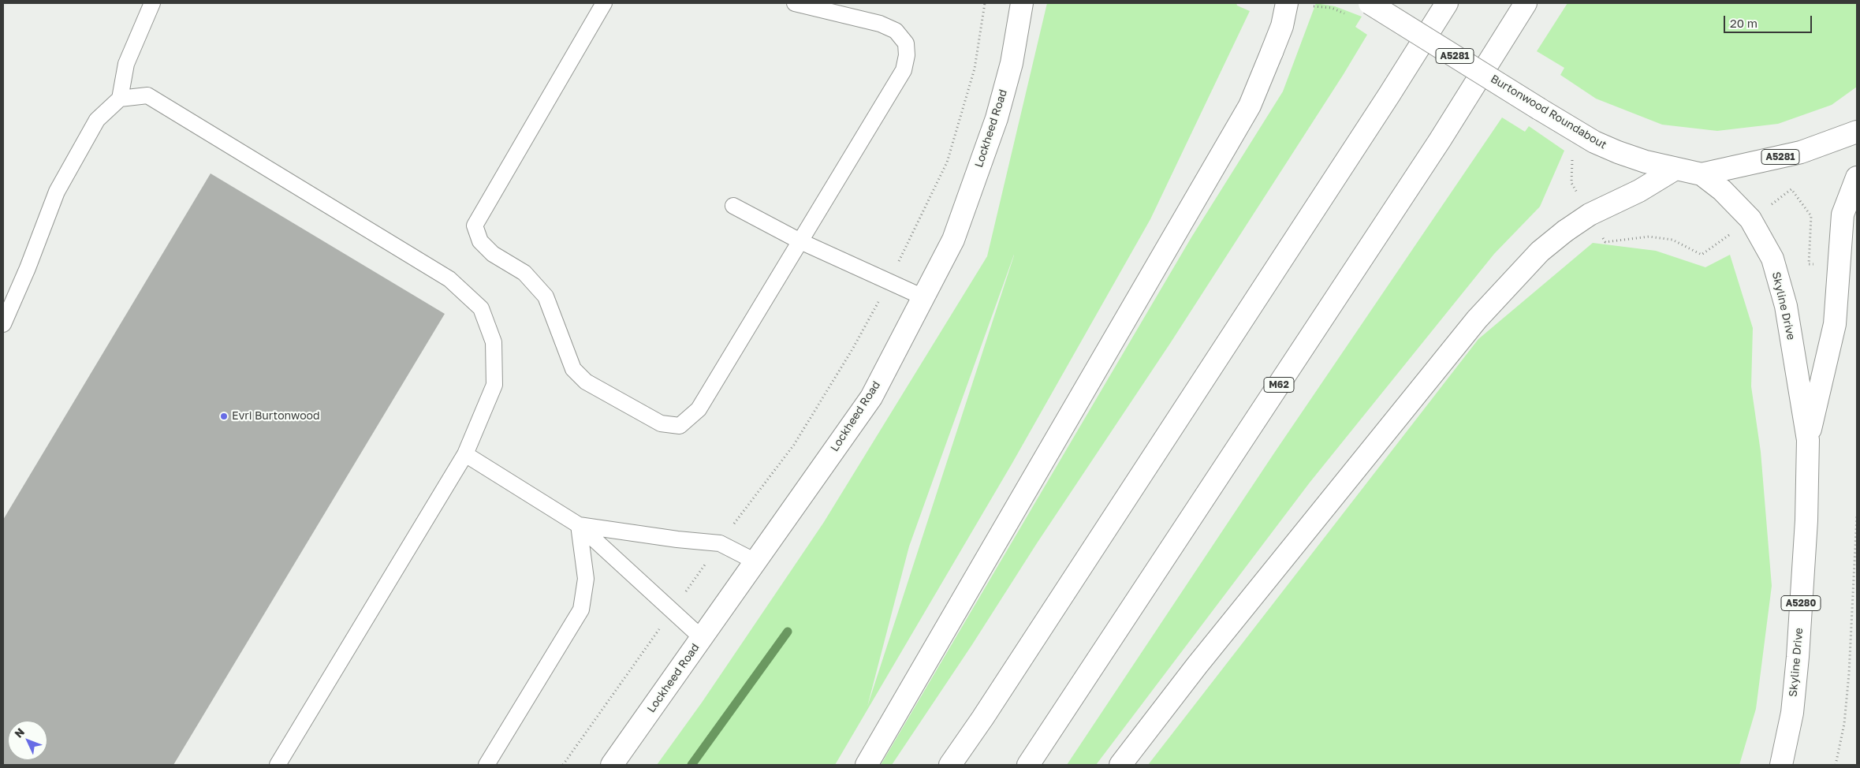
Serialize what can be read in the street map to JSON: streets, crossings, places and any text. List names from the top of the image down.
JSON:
{
  "streets": {
    "main road": [
      "A5281",
      "Burtonwood Roundabout",
      "Lockheed Road",
      "Skyline Drive",
      "M62",
      "A5280"
    ]
  },
  "crossings": [
    ["Burtonwood Roundabout", "Skyline Drive"]
  ],
  "places": ["Evri Burtonwood"],
  "scale_bar": "20 m",
  "north": "top left"
}
